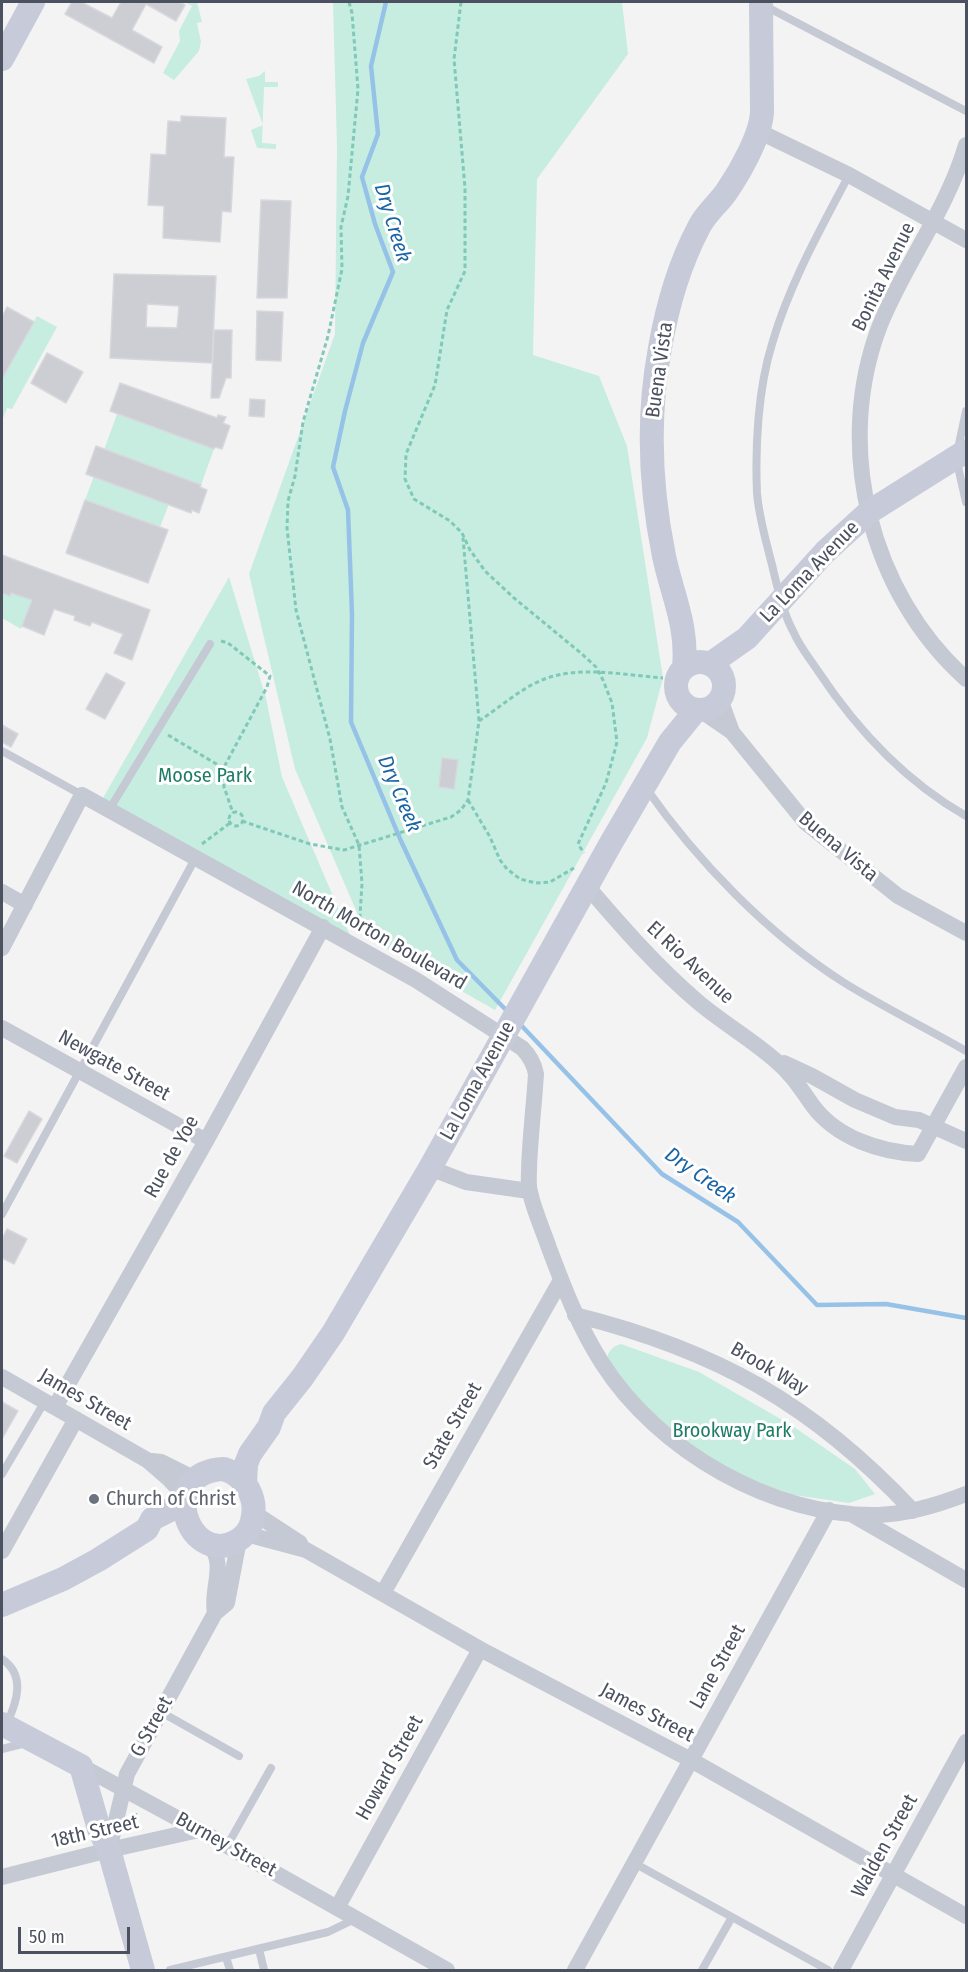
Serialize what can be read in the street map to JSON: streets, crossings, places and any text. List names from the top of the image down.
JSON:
{
  "streets": {
    "main road": [
      "Buena Vista",
      "La Loma Avenue",
      "G Street",
      "Burney Street"
    ],
    "street": [
      "Bonita Avenue",
      "North Morton Boulevard",
      "El Rio Avenue",
      "Newgate Street",
      "Rue de Yoe",
      "Brook Way",
      "James Street",
      "State Street",
      "Lane Street",
      "Howard Street",
      "18th Street",
      "Walden Street"
    ]
  },
  "crossings": [
    ["Bonita Avenue", "La Loma Avenue"],
    ["Buena Vista", "La Loma Avenue"],
    ["La Loma Avenue", "El Rio Avenue"],
    ["La Loma Avenue", "James Street"],
    ["La Loma Avenue", "G Street"],
    ["North Morton Boulevard", "Rue de Yoe"],
    ["North Morton Boulevard", "Brook Way"],
    ["North Morton Boulevard", "State Street"],
    ["North Morton Boulevard", "Lane Street"],
    ["Newgate Street", "Rue de Yoe"],
    ["Rue de Yoe", "James Street"],
    ["James Street", "State Street"],
    ["James Street", "Lane Street"],
    ["James Street", "G Street"],
    ["James Street", "Howard Street"],
    ["James Street", "Walden Street"],
    ["G Street", "18th Street"],
    ["G Street", "Burney Street"],
    ["Howard Street", "Burney Street"],
    ["18th Street", "Burney Street"]
  ],
  "water": ["Dry Creek"],
  "parks": ["Moose Park", "Brookway Park"],
  "places": ["Church of Christ"],
  "scale_bar": "50 m"
}
